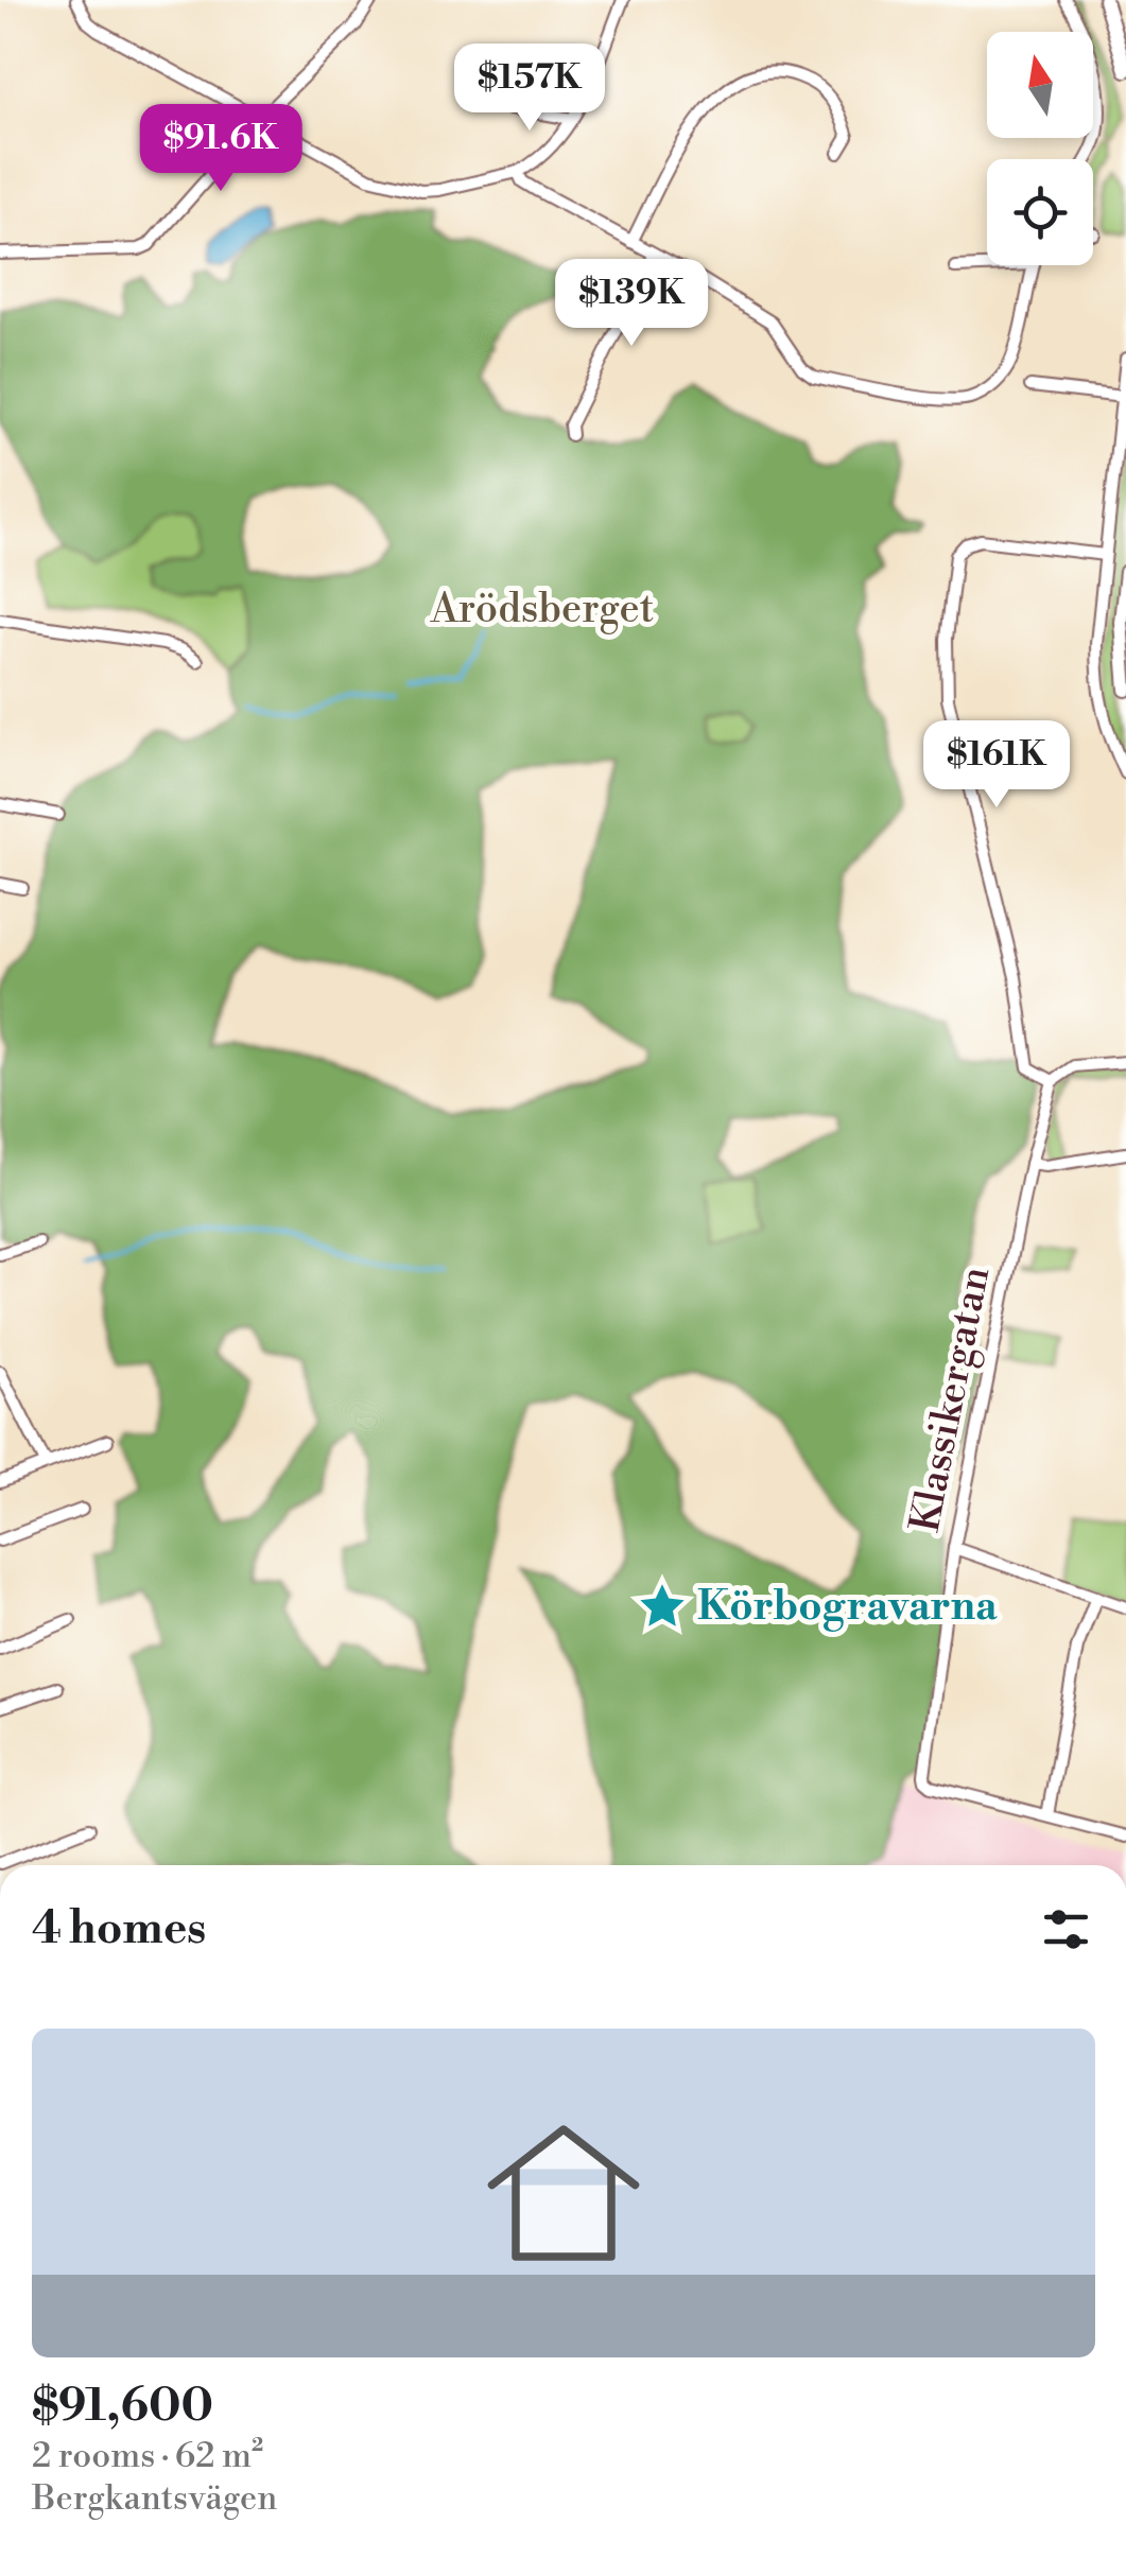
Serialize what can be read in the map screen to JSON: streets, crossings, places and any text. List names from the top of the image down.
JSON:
{
  "streets": {
    "street": ["Klassikergatan"]
  },
  "parks": ["Arödsberget"],
  "places": {
    "place": ["Körbogravarna"]
  },
  "north": "top",
  "page": {
    "price": [
      "$157K",
      "$91.6K",
      "$139K",
      "$161K"
    ],
    "heading": "4 homes",
    "list": [
      {
        "name": "$91,600",
        "note": "2 rooms · 62 m² · Bergkantsvägen"
      }
    ]
  }
}
